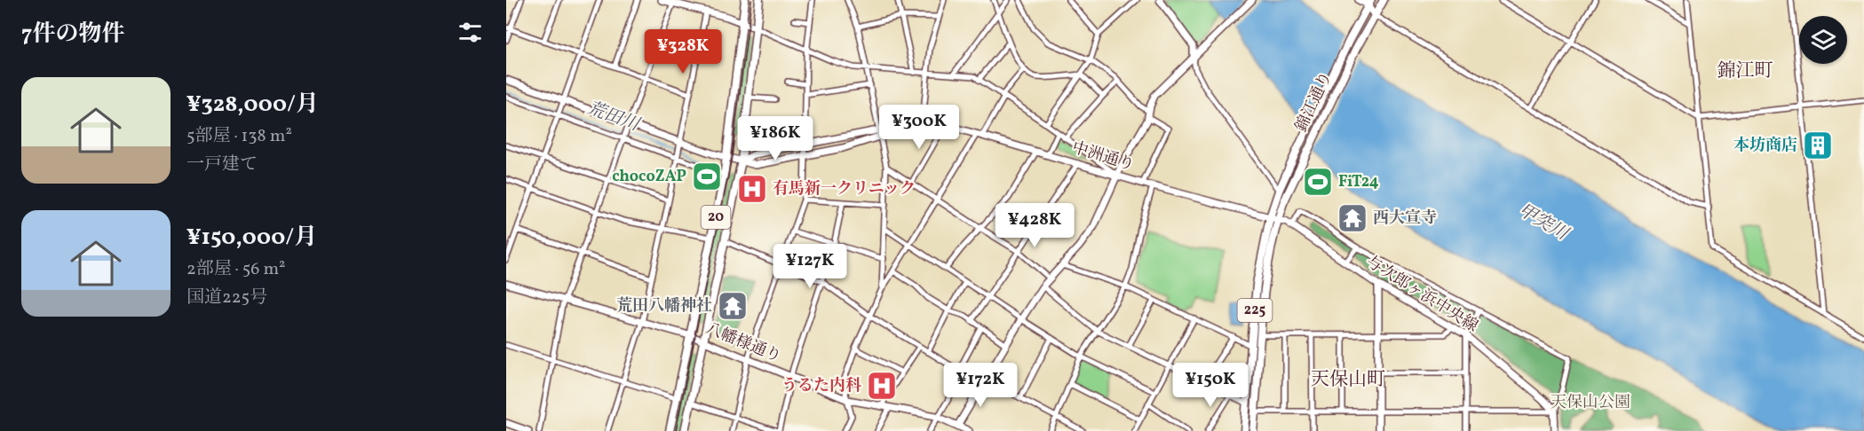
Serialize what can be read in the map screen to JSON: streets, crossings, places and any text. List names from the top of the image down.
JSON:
{
  "streets": {
    "main road": ["錦江通り", "20", "225"],
    "street": ["中洲通り", "与次郎ヶ浜中央線", "八幡様通り"]
  },
  "crossings": [
    ["錦江通り", "中洲通り"],
    ["錦江通り", "与次郎ヶ浜中央線"],
    ["錦江通り", "225"],
    ["中洲通り", "20"],
    ["中洲通り", "与次郎ヶ浜中央線"],
    ["中洲通り", "225"],
    ["20", "八幡様通り"],
    ["与次郎ヶ浜中央線", "225"]
  ],
  "districts": ["錦江町", "天保山町"],
  "water": ["荒田川", "甲突川"],
  "parks": ["天保山公園"],
  "places": {
    "building": ["本坊商店"],
    "sports": ["chocoZAP", "FiT24"],
    "hospital": ["有馬新一クリニック", "うるた内科"],
    "temple": ["西大宣寺", "荒田八幡神社"]
  },
  "page": {
    "heading": "7件の物件",
    "price": [
      "¥328K",
      "¥300K",
      "¥186K",
      "¥428K",
      "¥127K",
      "¥172K",
      "¥150K"
    ],
    "list": [
      {
        "name": "¥328,000/月",
        "note": "5部屋 · 138 m² · 一戸建て"
      },
      {
        "name": "¥150,000/月",
        "note": "2部屋 · 56 m² · 国道225号"
      }
    ]
  }
}
